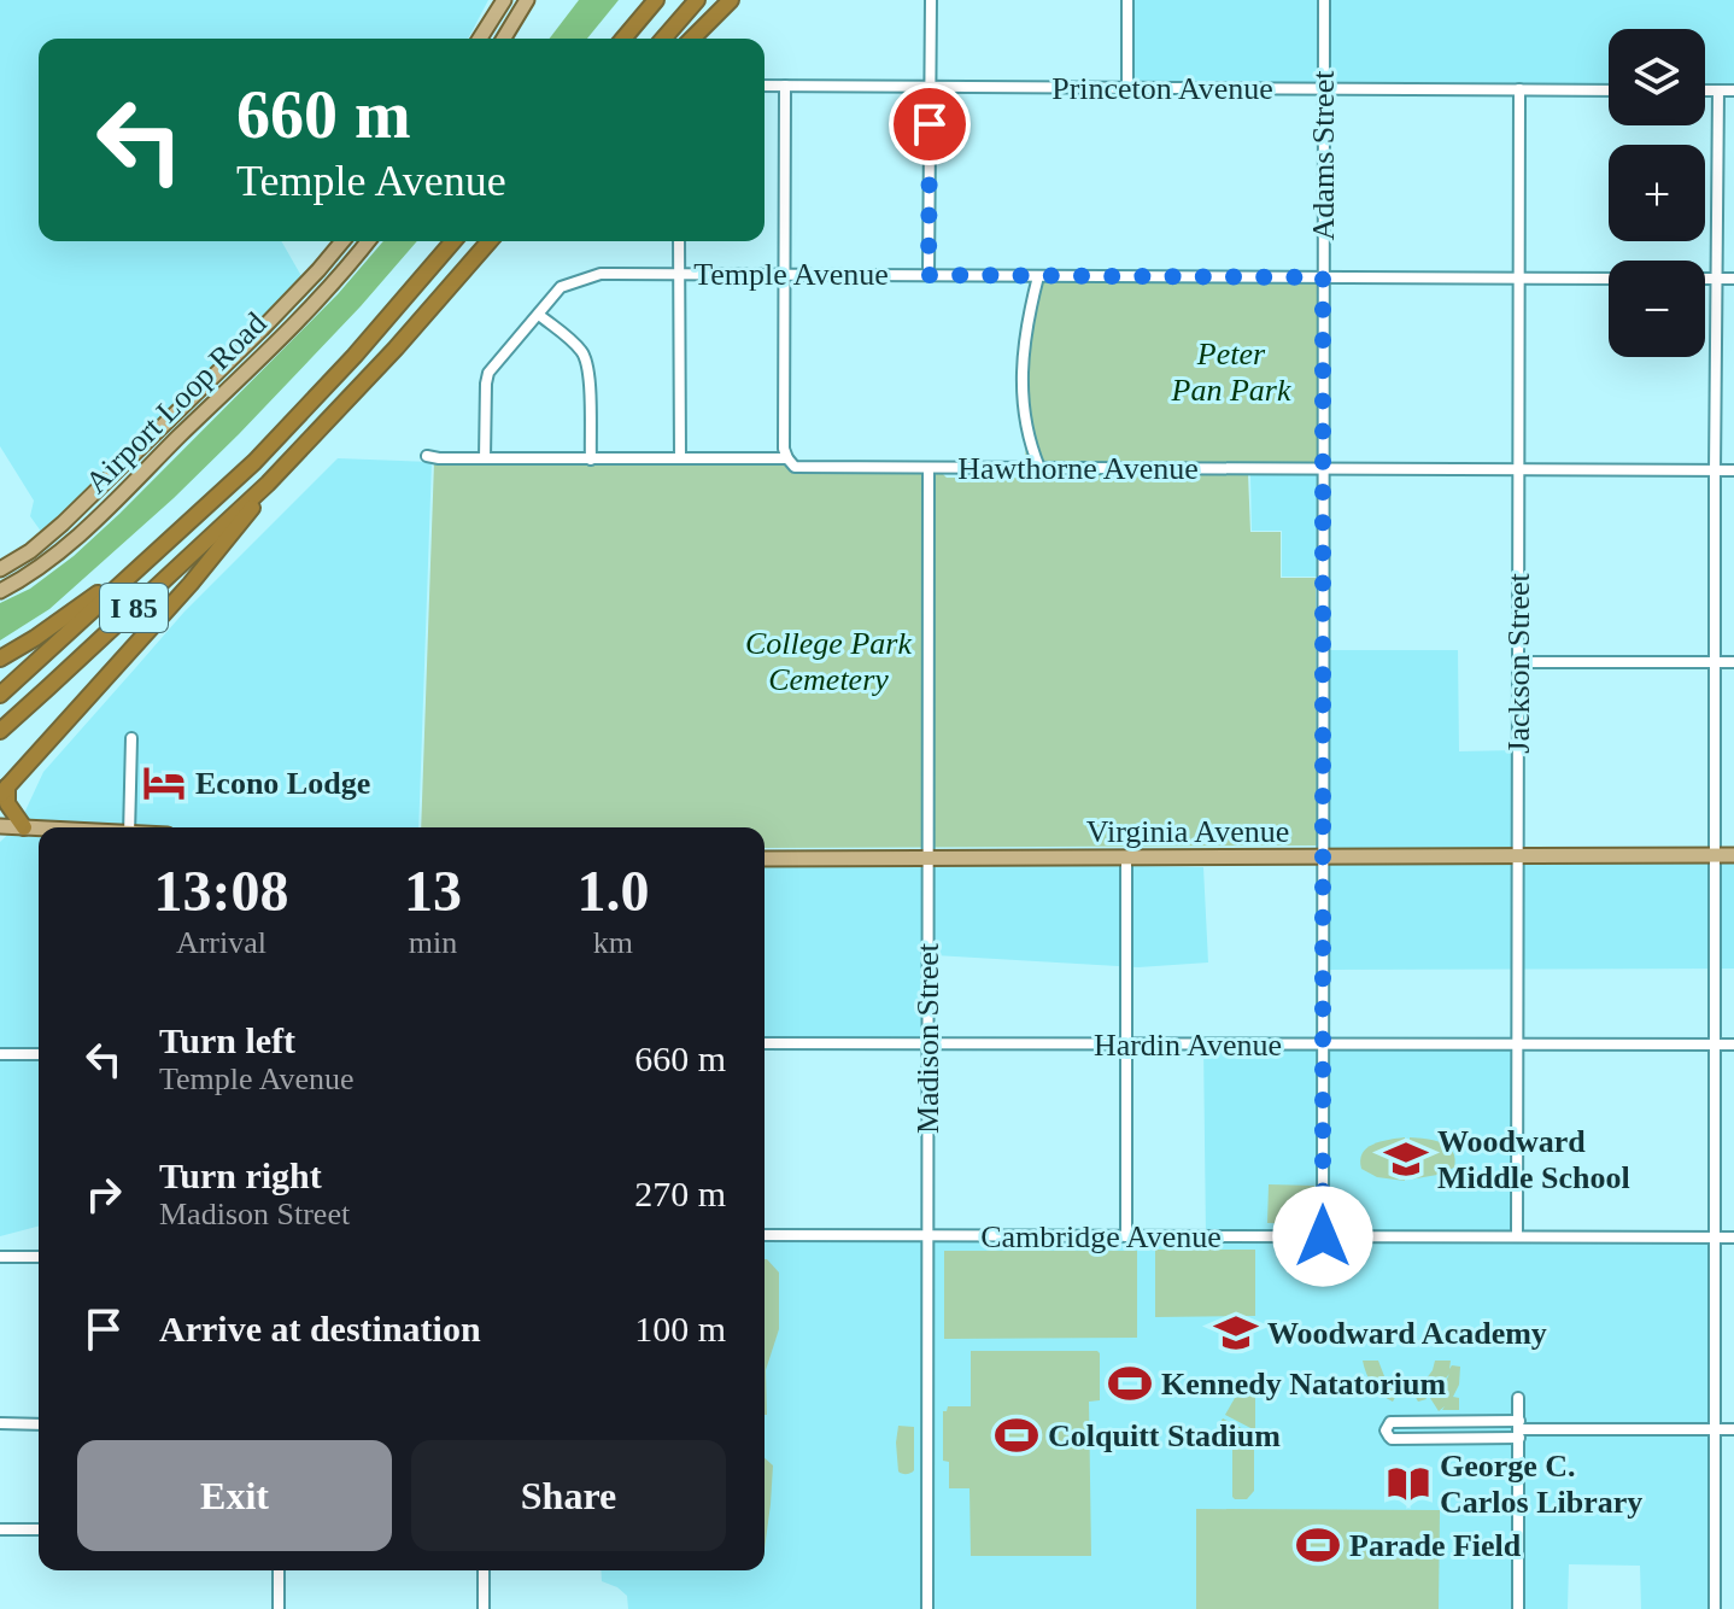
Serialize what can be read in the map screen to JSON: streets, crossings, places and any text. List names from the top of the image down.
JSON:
{
  "streets": {
    "highway": ["I 85"],
    "main road": ["Airport Loop Road", "Virginia Avenue"],
    "street": [
      "Princeton Avenue",
      "Adams Street",
      "Temple Avenue",
      "Hawthorne Avenue",
      "Jackson Street",
      "Madison Street",
      "Hardin Avenue",
      "Cambridge Avenue"
    ]
  },
  "crossings": [
    ["Princeton Avenue", "Adams Street"],
    ["Princeton Avenue", "Jackson Street"],
    ["Adams Street", "Temple Avenue"],
    ["Adams Street", "Hawthorne Avenue"],
    ["Adams Street", "Virginia Avenue"],
    ["Adams Street", "Hardin Avenue"],
    ["Adams Street", "Cambridge Avenue"],
    ["Temple Avenue", "Hawthorne Avenue"],
    ["Temple Avenue", "Jackson Street"],
    ["Hawthorne Avenue", "Jackson Street"],
    ["Hawthorne Avenue", "Madison Street"],
    ["Jackson Street", "Virginia Avenue"],
    ["Jackson Street", "Hardin Avenue"],
    ["Jackson Street", "Cambridge Avenue"],
    ["Virginia Avenue", "Madison Street"],
    ["Madison Street", "Hardin Avenue"],
    ["Madison Street", "Cambridge Avenue"]
  ],
  "parks": ["Peter Pan Park", "College Park Cemetery"],
  "places": {
    "hotel": ["Econo Lodge"],
    "school or university": ["Woodward Middle School", "Woodward Academy"],
    "sports": ["Kennedy Natatorium", "Colquitt Stadium", "Parade Field"],
    "library": ["George C. Carlos Library"]
  },
  "page": {
    "map_buttons": ["+", "−"],
    "turn": ["660 m", "Temple Avenue"],
    "eta": [
      "13:08",
      "Arrival",
      "13",
      "min",
      "1.0",
      "km"
    ],
    "list": [
      {
        "name": "Turn left",
        "note": "Temple Avenue",
        "value": "660 m"
      },
      {
        "name": "Turn right",
        "note": "Madison Street",
        "value": "270 m"
      },
      {
        "name": "Arrive at destination",
        "value": "100 m"
      }
    ],
    "buttons": ["Exit", "Share"]
  }
}
